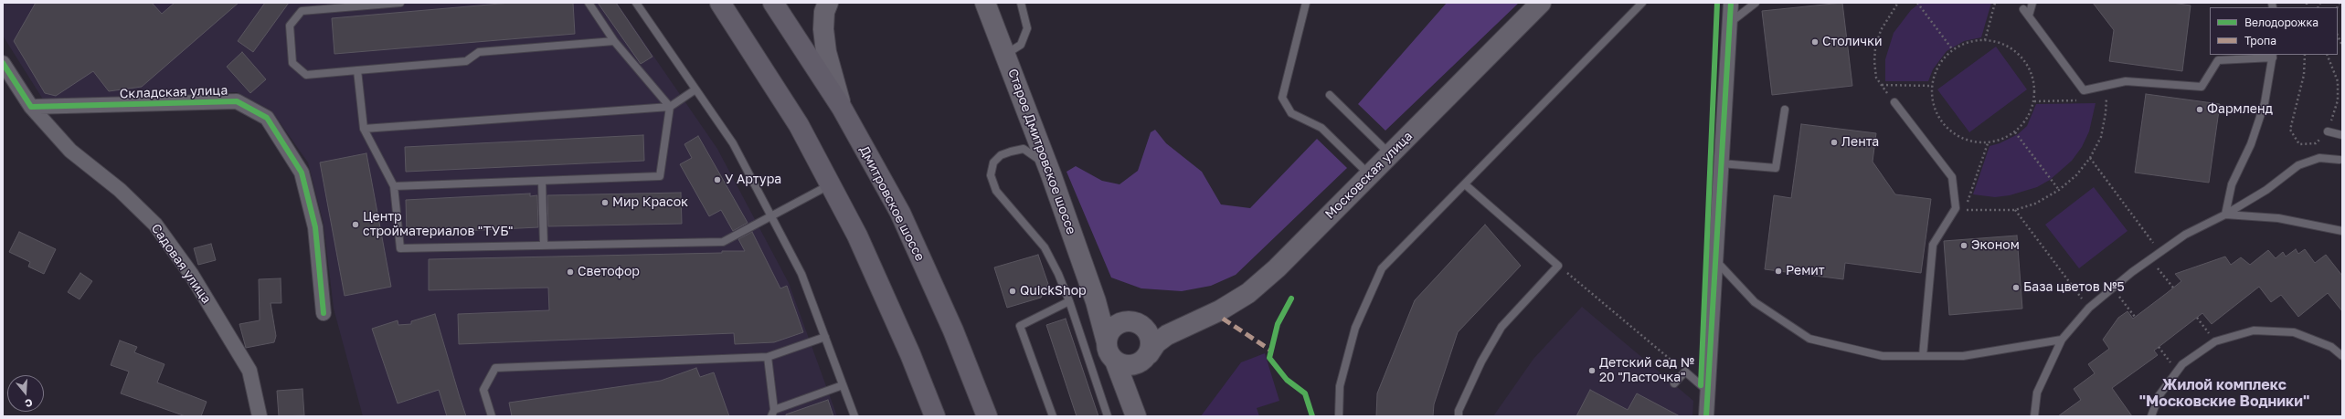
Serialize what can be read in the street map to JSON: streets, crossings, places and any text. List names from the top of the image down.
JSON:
{
  "streets": {
    "highway": ["Дмитровское шоссе"],
    "main road": ["Старое Дмитровское шоссе", "Московская улица"],
    "street": ["Складская улица", "Садовая улица"]
  },
  "crossings": [
    ["Складская улица", "Садовая улица"],
    ["Старое Дмитровское шоссе", "Московская улица"]
  ],
  "districts": ["Жилой комплекс \"Московские Водники\""],
  "places": [
    "Столички",
    "Фармленд",
    "Лента",
    "У Артура",
    "Мир Красок",
    "Центр стройматериалов \"ТУБ\"",
    "Эконом",
    "Ремит",
    "Светофор",
    "База цветов №5",
    "QuickShop",
    "Детский сад № 20 \"Ласточка\""
  ],
  "legend": ["Велодорожка", "Тропа"],
  "north": "bottom"
}
